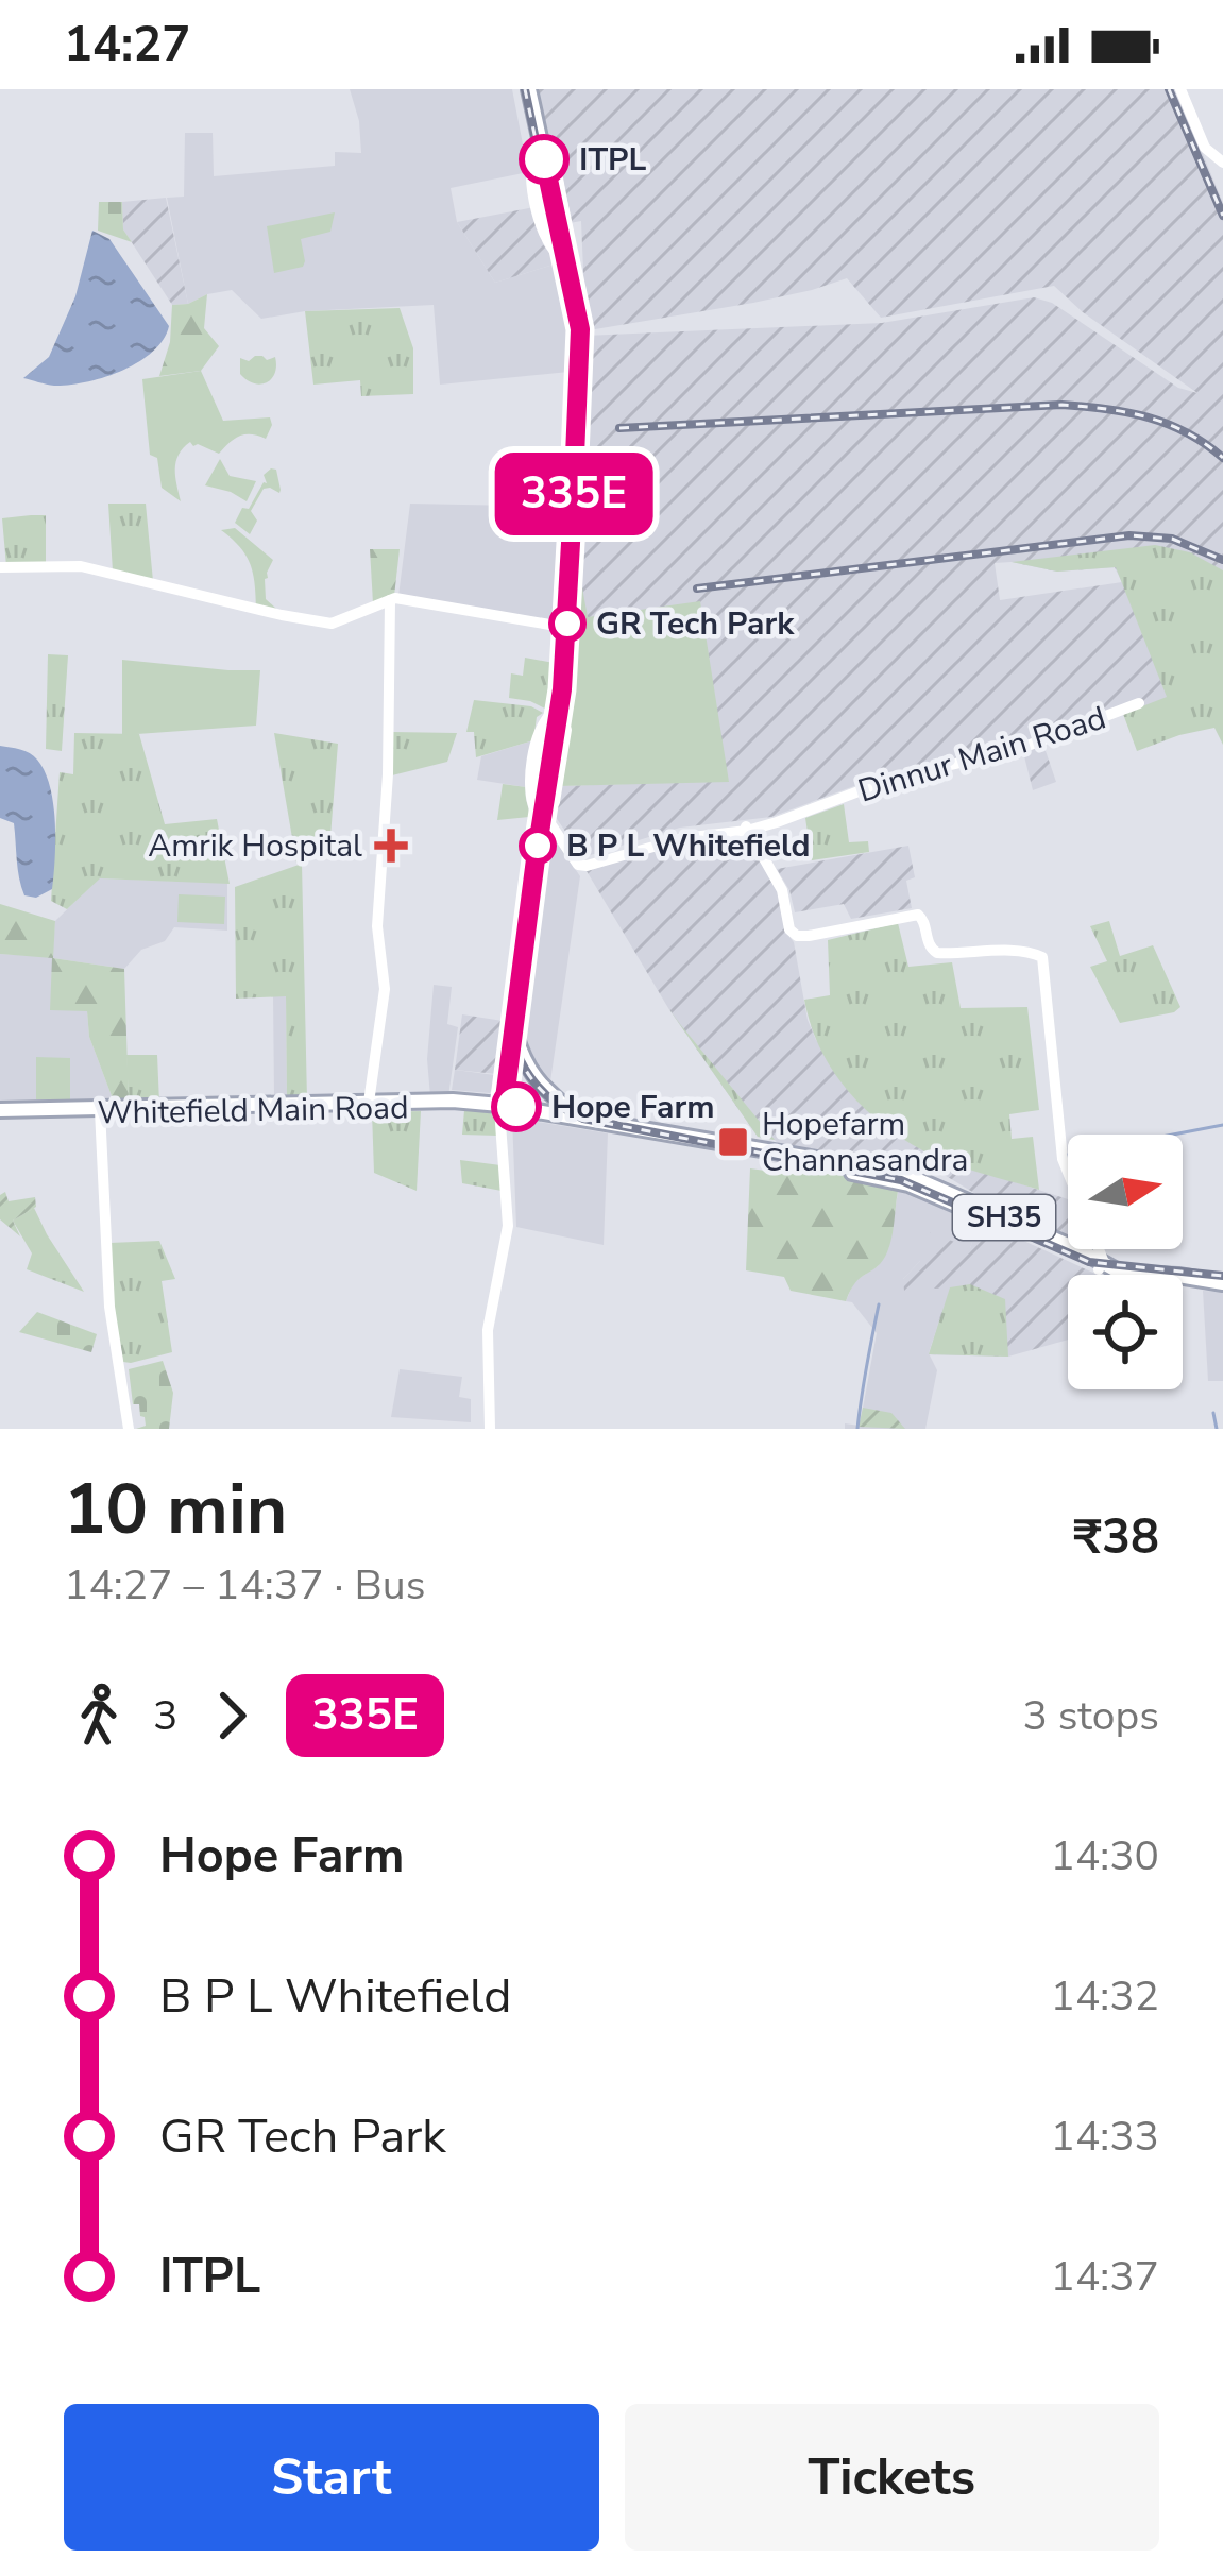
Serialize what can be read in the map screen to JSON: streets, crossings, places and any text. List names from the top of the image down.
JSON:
{
  "streets": {
    "main road": ["Whitefield Main Road", "SH35"],
    "street": ["Dinnur Main Road"]
  },
  "crossings": [
    ["Whitefield Main Road", "SH35"]
  ],
  "places": {
    "other": [
      "ITPL",
      "GR Tech Park",
      "B P L Whitefield",
      "Hope Farm"
    ],
    "health": ["Amrik Hospital"],
    "transit": ["Hopefarm Channasandra"]
  },
  "lines": ["bus line 335E"],
  "north": "right",
  "page": {
    "status": "14:27",
    "on_map": "335E",
    "heading": ["10 min", "14:27 – 14:37 · Bus", "₹38"],
    "legs": ["3", "335E", "3 stops"],
    "list": [
      {
        "name": "Hope Farm",
        "value": "14:30"
      },
      {
        "name": "B P L Whitefield",
        "value": "14:32"
      },
      {
        "name": "GR Tech Park",
        "value": "14:33"
      },
      {
        "name": "ITPL",
        "value": "14:37"
      }
    ],
    "buttons": ["Start", "Tickets"]
  }
}
